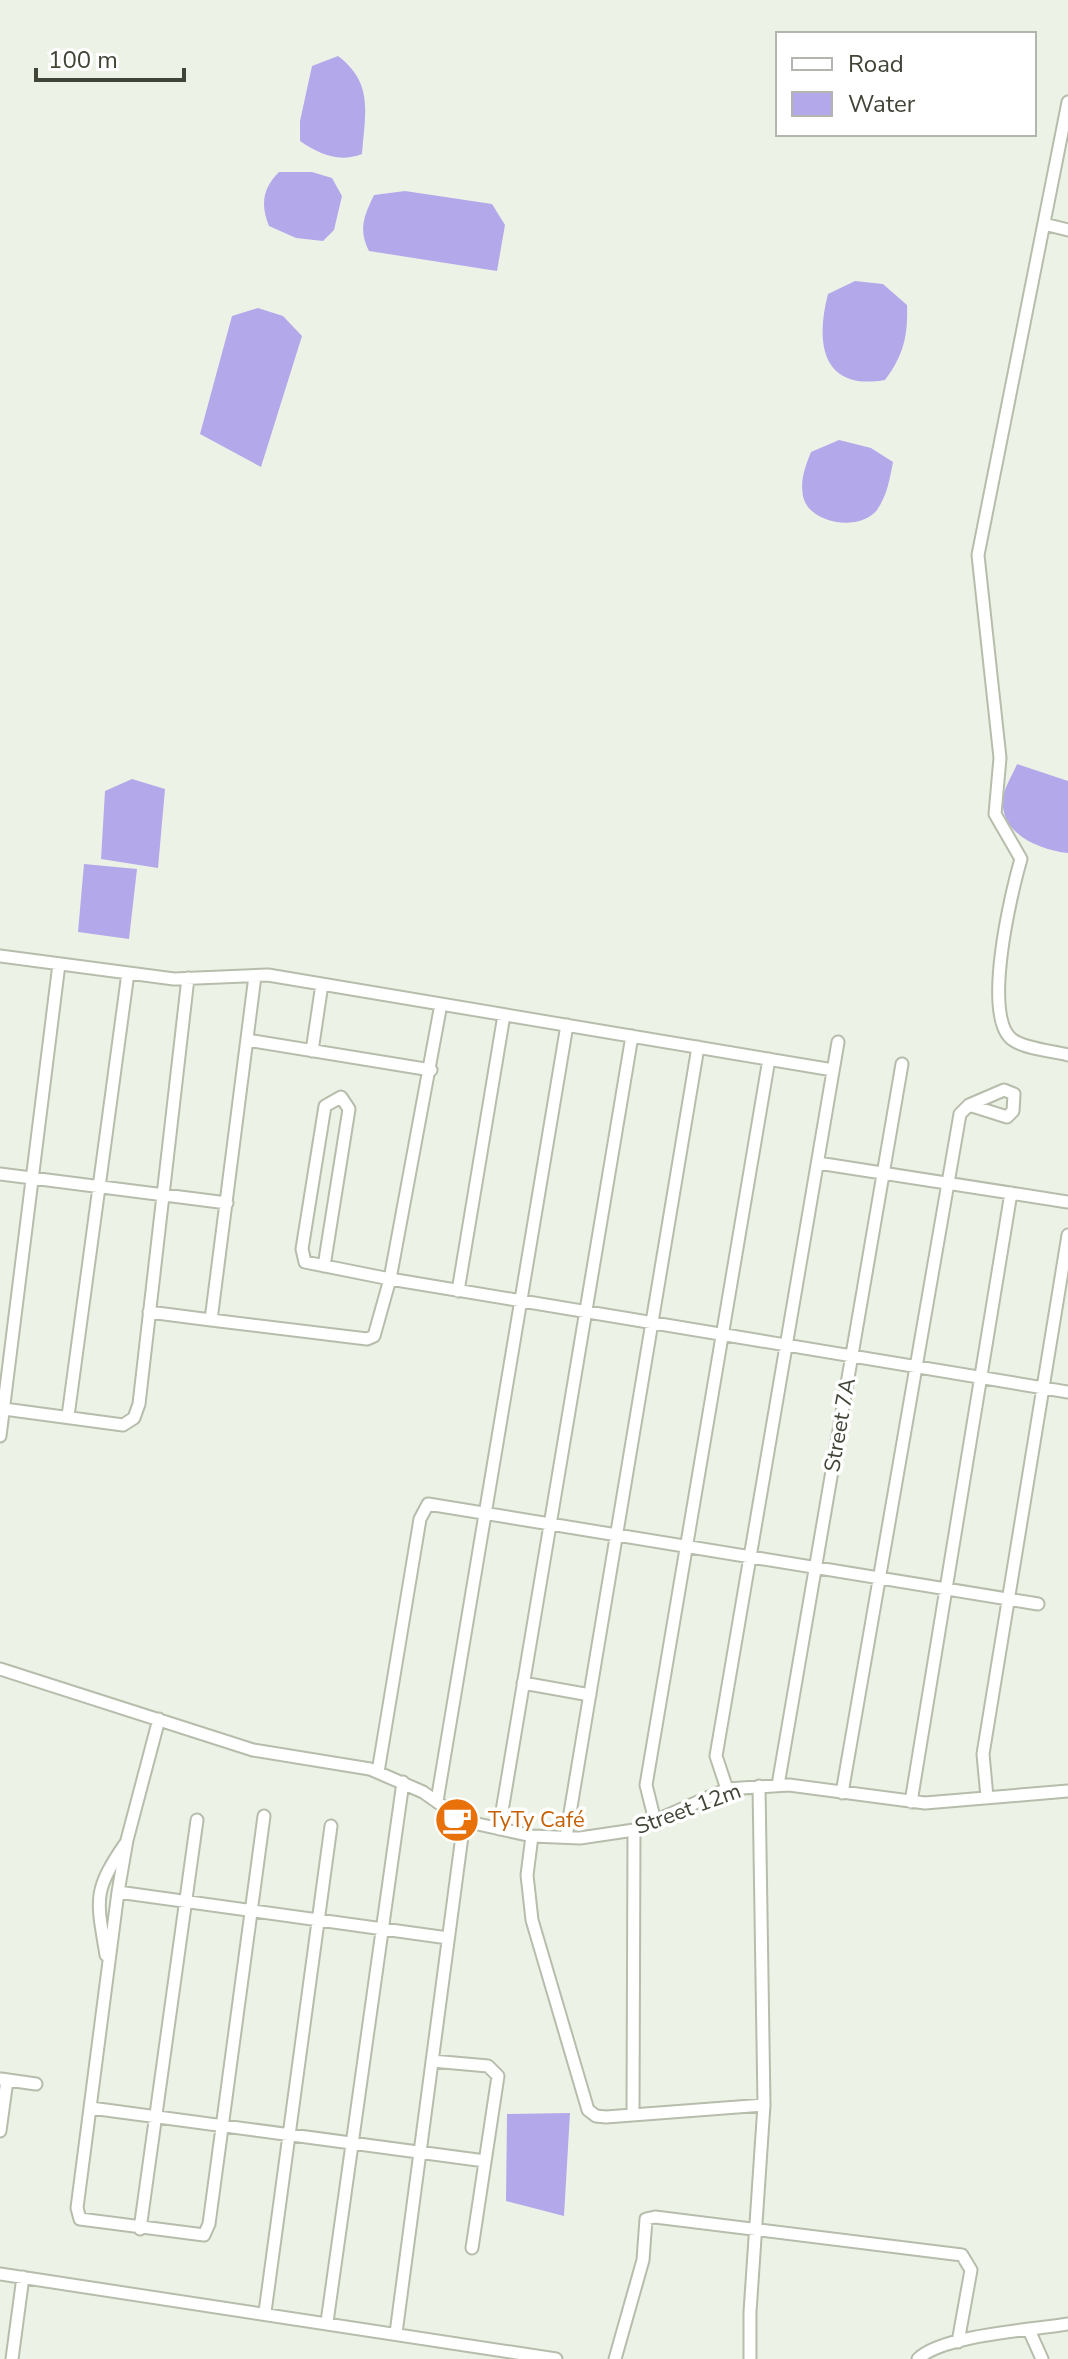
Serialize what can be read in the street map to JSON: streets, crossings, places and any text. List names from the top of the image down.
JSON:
{
  "streets": {
    "street": ["Street 7A", "Street 12m"]
  },
  "crossings": [
    ["Street 7A", "Street 12m"]
  ],
  "places": {
    "cafe": ["TyTy Café"]
  },
  "legend": ["Road", "Water"],
  "scale_bar": "100 m"
}
